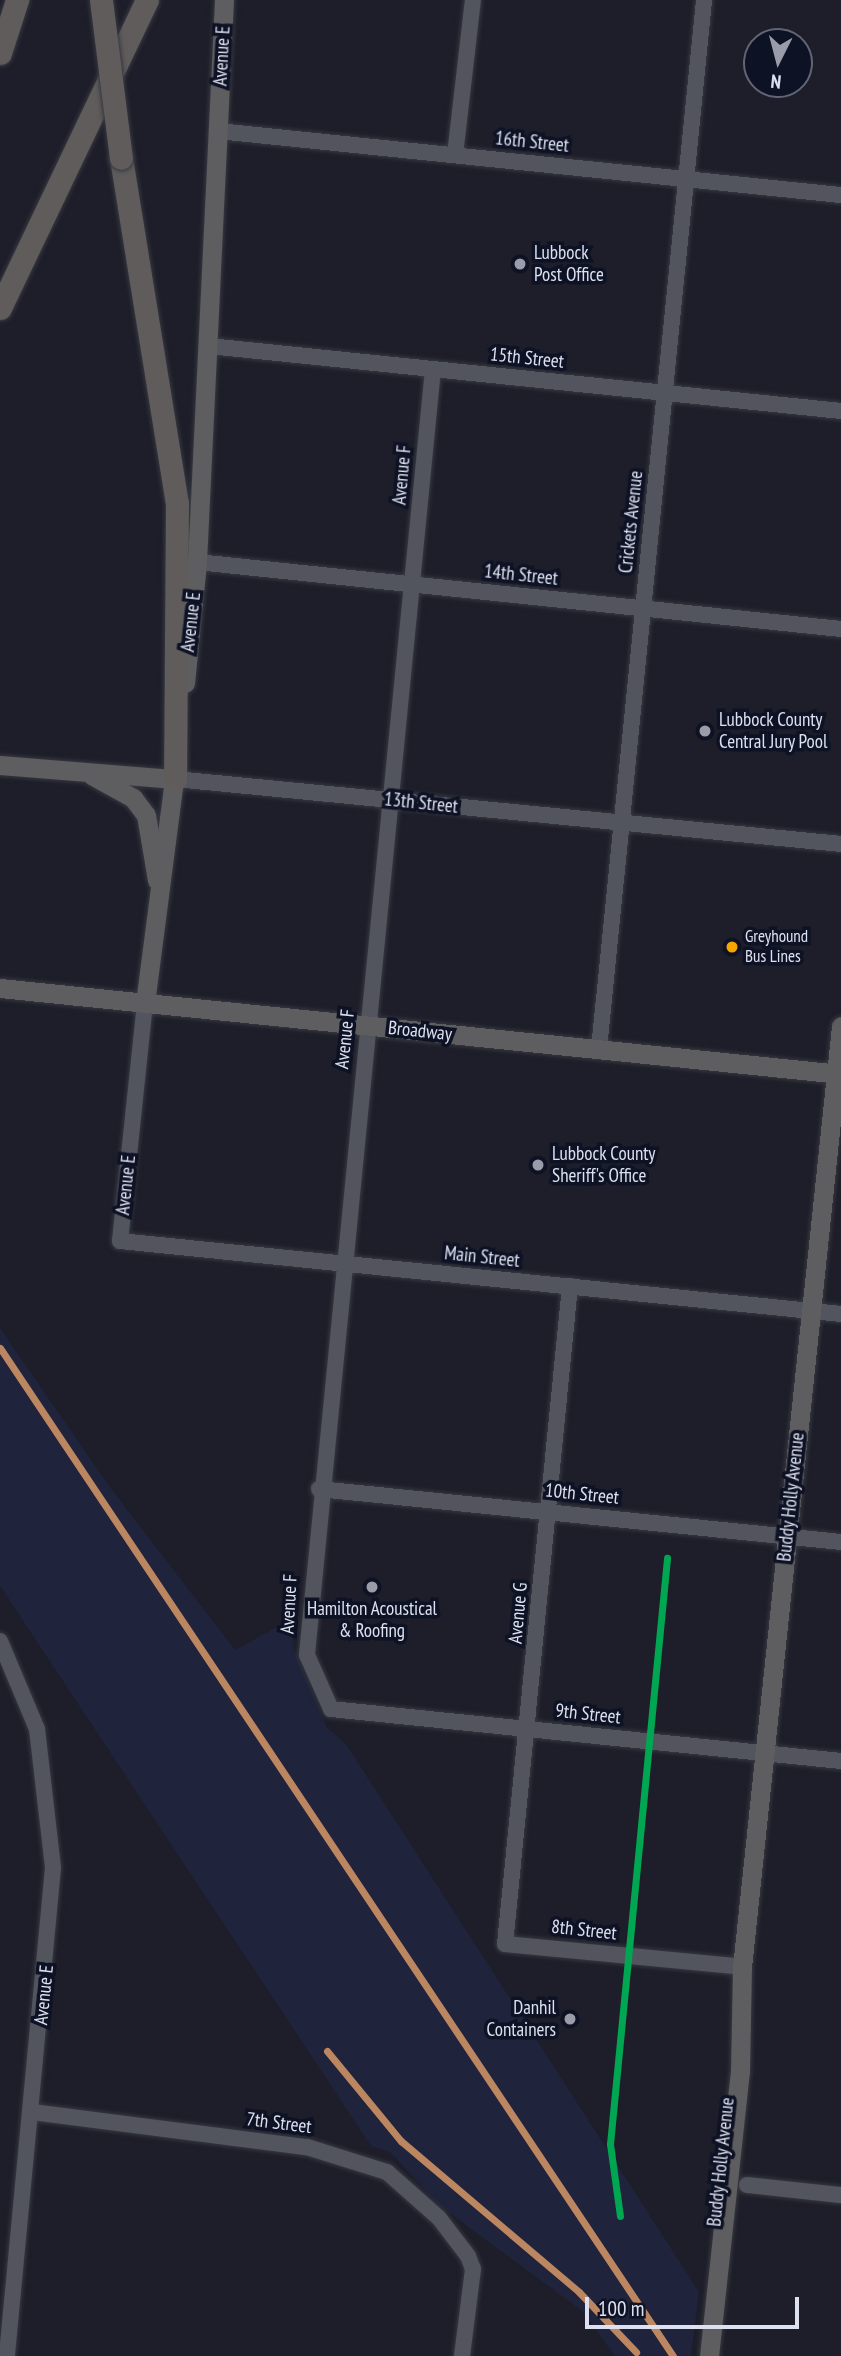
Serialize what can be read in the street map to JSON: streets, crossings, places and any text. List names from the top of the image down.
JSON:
{
  "streets": {
    "main road": [
      "Avenue E",
      "13th Street",
      "Broadway",
      "Buddy Holly Avenue"
    ],
    "street": [
      "16th Street",
      "15th Street",
      "Avenue F",
      "Crickets Avenue",
      "14th Street",
      "Main Street",
      "10th Street",
      "Avenue G",
      "9th Street",
      "8th Street",
      "7th Street"
    ]
  },
  "crossings": [
    ["Avenue E", "16th Street"],
    ["Avenue E", "15th Street"],
    ["Avenue E", "14th Street"],
    ["Avenue E", "13th Street"],
    ["Avenue E", "Broadway"],
    ["Avenue E", "Main Street"],
    ["Avenue E", "7th Street"],
    ["16th Street", "Crickets Avenue"],
    ["15th Street", "Avenue F"],
    ["15th Street", "Crickets Avenue"],
    ["Avenue F", "14th Street"],
    ["Avenue F", "13th Street"],
    ["Avenue F", "Broadway"],
    ["Avenue F", "Main Street"],
    ["Avenue F", "10th Street"],
    ["Avenue F", "9th Street"],
    ["Crickets Avenue", "14th Street"],
    ["Crickets Avenue", "13th Street"],
    ["Crickets Avenue", "Broadway"],
    ["Broadway", "Buddy Holly Avenue"],
    ["Main Street", "Buddy Holly Avenue"],
    ["Main Street", "Avenue G"],
    ["10th Street", "Buddy Holly Avenue"],
    ["10th Street", "Avenue G"],
    ["Buddy Holly Avenue", "9th Street"],
    ["Buddy Holly Avenue", "8th Street"],
    ["Avenue G", "9th Street"],
    ["Avenue G", "8th Street"]
  ],
  "places": [
    "Lubbock Post Office",
    "Lubbock County Central Jury Pool",
    "Greyhound Bus Lines",
    "Lubbock County Sheriff's Office",
    "Hamilton Acoustical & Roofing",
    "Danhil Containers"
  ],
  "scale_bar": "100 m",
  "north": "bottom"
}
